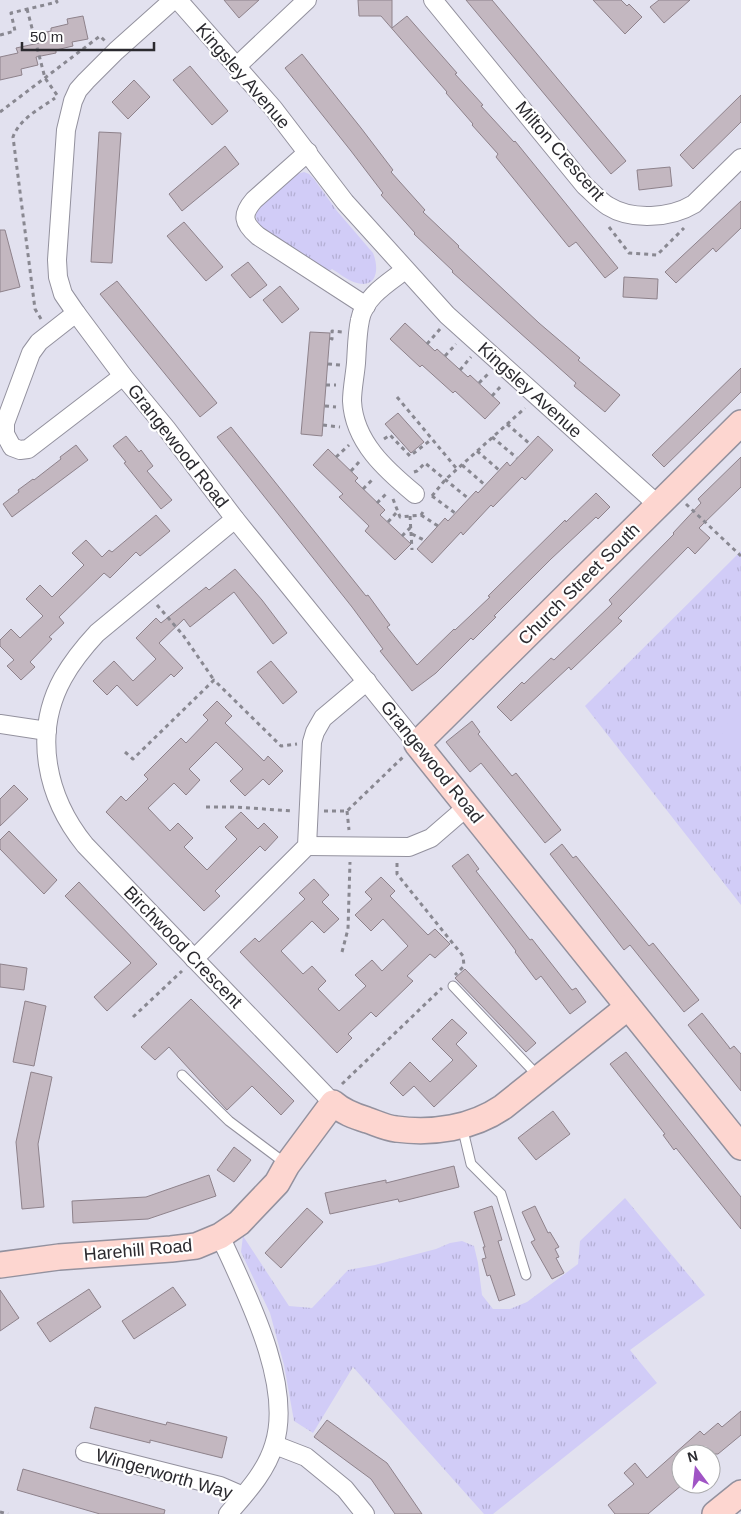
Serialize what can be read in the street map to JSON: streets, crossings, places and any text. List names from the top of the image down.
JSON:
{
  "streets": {
    "street": [
      "Kingsley Avenue",
      "Milton Crescent",
      "Grangewood Road",
      "Church Street South",
      "Birchwood Crescent",
      "Harehill Road",
      "Wingerworth Way"
    ]
  },
  "crossings": [
    ["Kingsley Avenue", "Church Street South"],
    ["Grangewood Road", "Church Street South"],
    ["Grangewood Road", "Birchwood Crescent"],
    ["Birchwood Crescent", "Harehill Road"],
    ["Harehill Road", "Wingerworth Way"]
  ],
  "scale_bar": "50 m",
  "north": "top"
}
